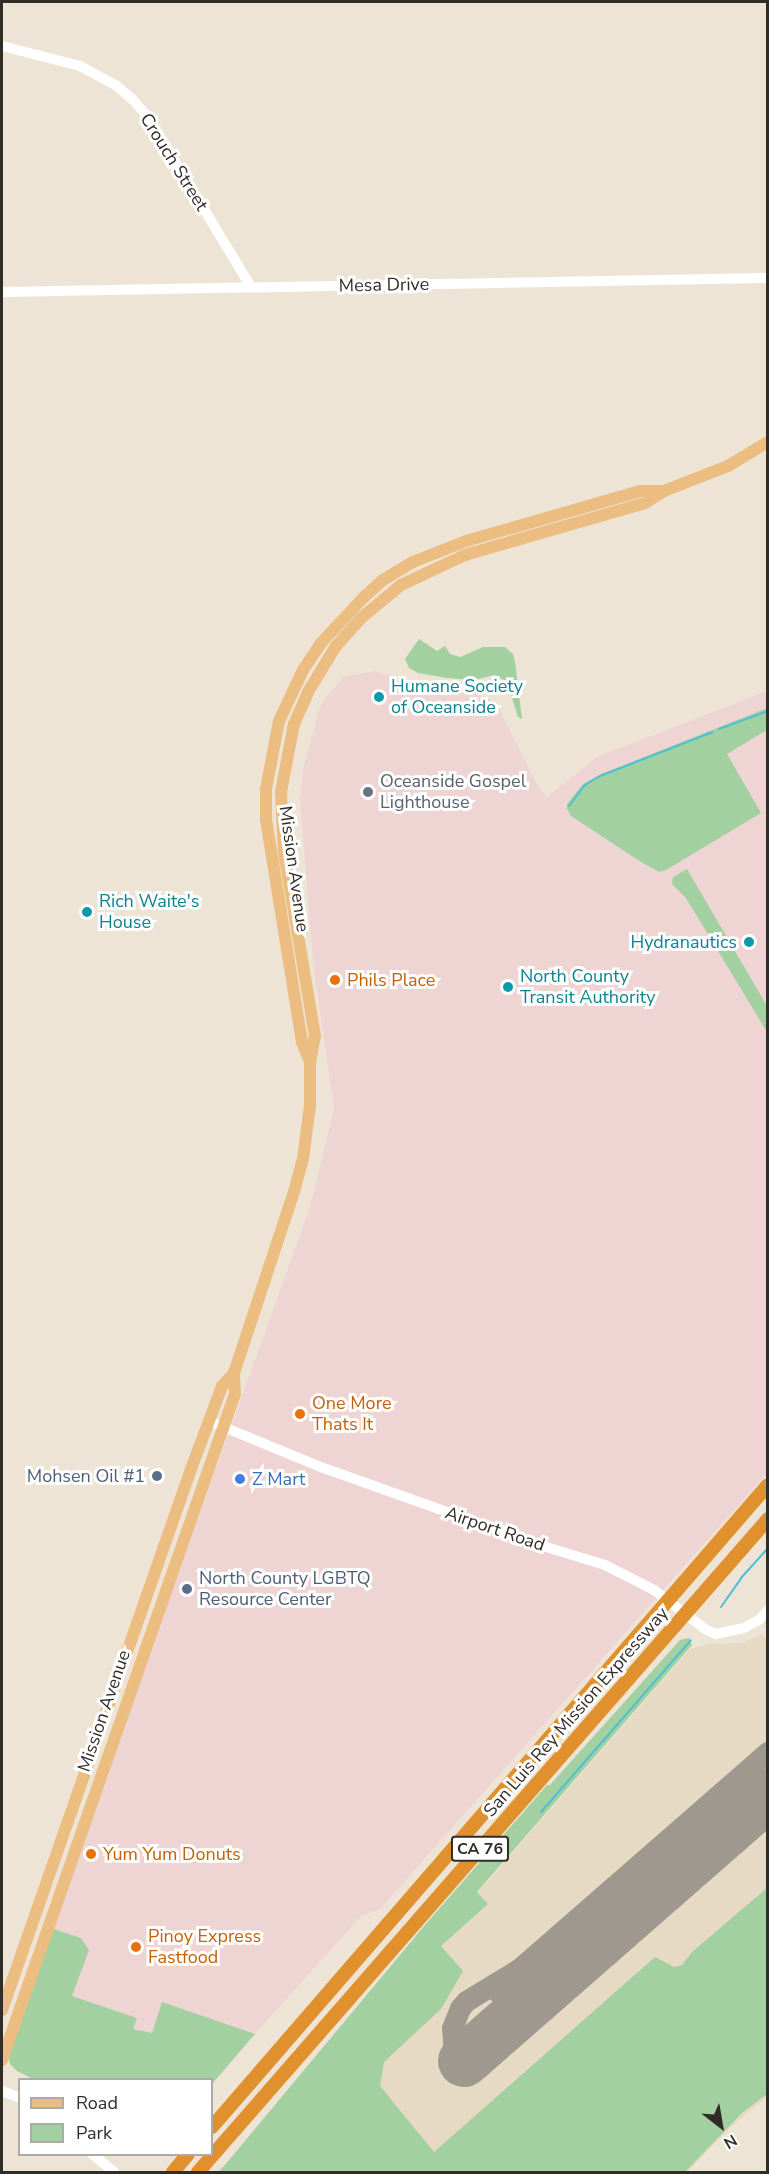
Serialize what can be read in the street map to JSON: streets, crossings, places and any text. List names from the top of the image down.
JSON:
{
  "streets": {
    "highway": ["San Luis Rey Mission Expressway", "CA 76"],
    "main road": ["Mission Avenue"],
    "street": ["Crouch Street", "Mesa Drive", "Airport Road"]
  },
  "crossings": [
    ["Crouch Street", "Mesa Drive"],
    ["Mission Avenue", "Airport Road"],
    ["Airport Road", "San Luis Rey Mission Expressway"]
  ],
  "places": [
    "Humane Society of Oceanside",
    "Oceanside Gospel Lighthouse",
    "Rich Waite's House",
    "Hydranautics",
    "Phils Place",
    "North County Transit Authority",
    "One More Thats It",
    "Mohsen Oil #1",
    "Z Mart",
    "North County LGBTQ Resource Center",
    "Yum Yum Donuts",
    "Pinoy Express Fastfood"
  ],
  "legend": ["Road", "Park"],
  "north": "bottom right"
}
